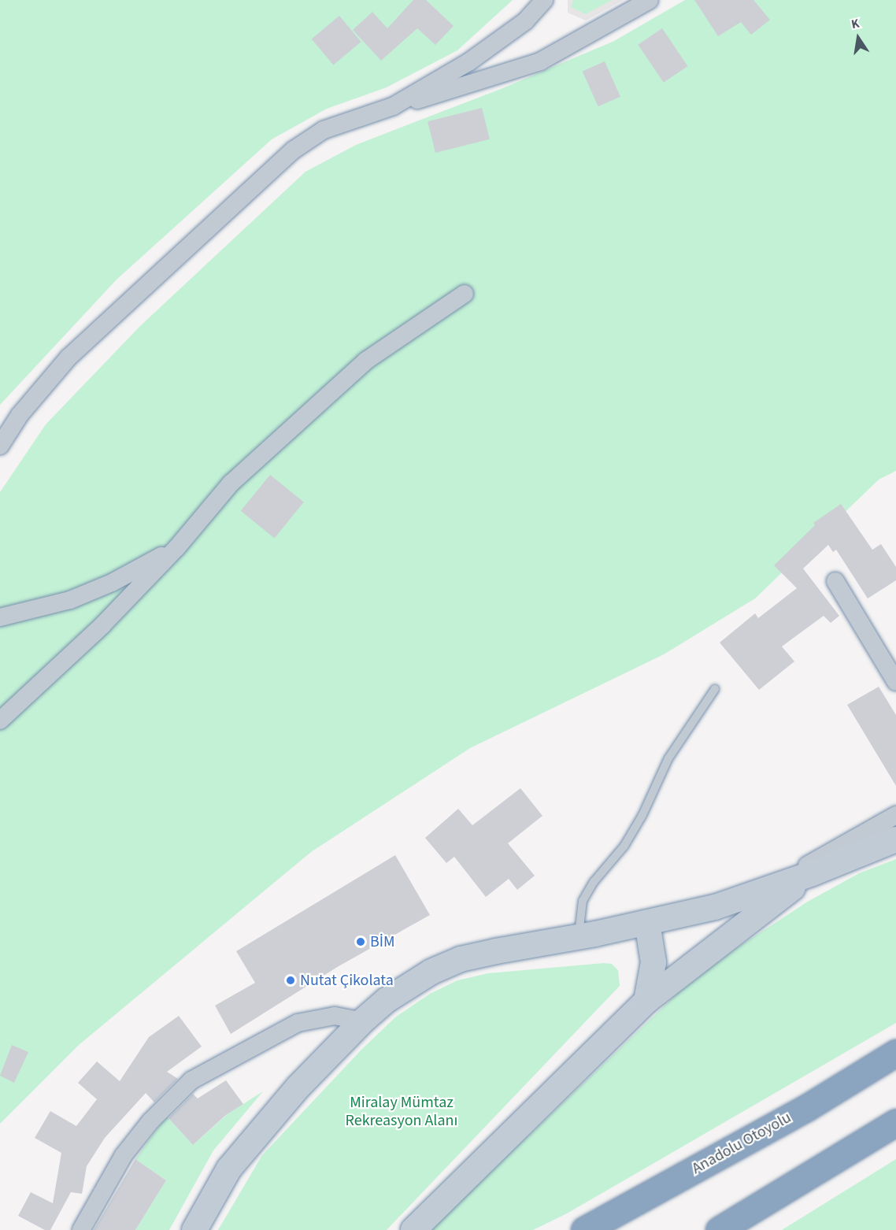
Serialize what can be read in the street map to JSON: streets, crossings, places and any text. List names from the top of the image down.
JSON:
{
  "streets": {
    "highway": ["Anadolu Otoyolu"]
  },
  "parks": ["Miralay Mümtaz Rekreasyon Alanı"],
  "places": ["BİM", "Nutat Çikolata"],
  "north": "top"
}
